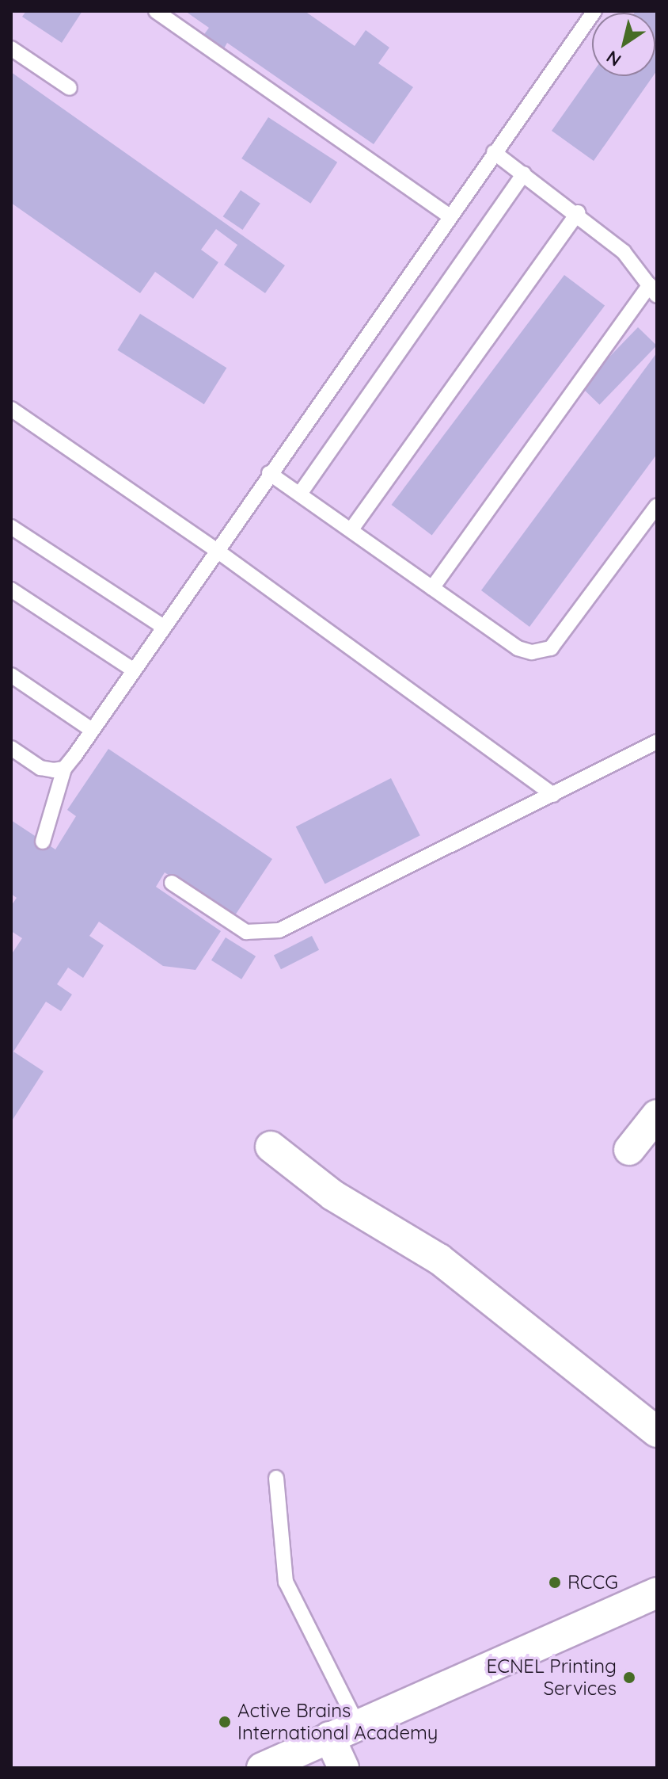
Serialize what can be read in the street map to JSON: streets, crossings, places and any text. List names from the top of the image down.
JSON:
{
  "places": ["RCCG", "ECNEL Printing Services", "Active Brains International Academy"],
  "north": "bottom left"
}
